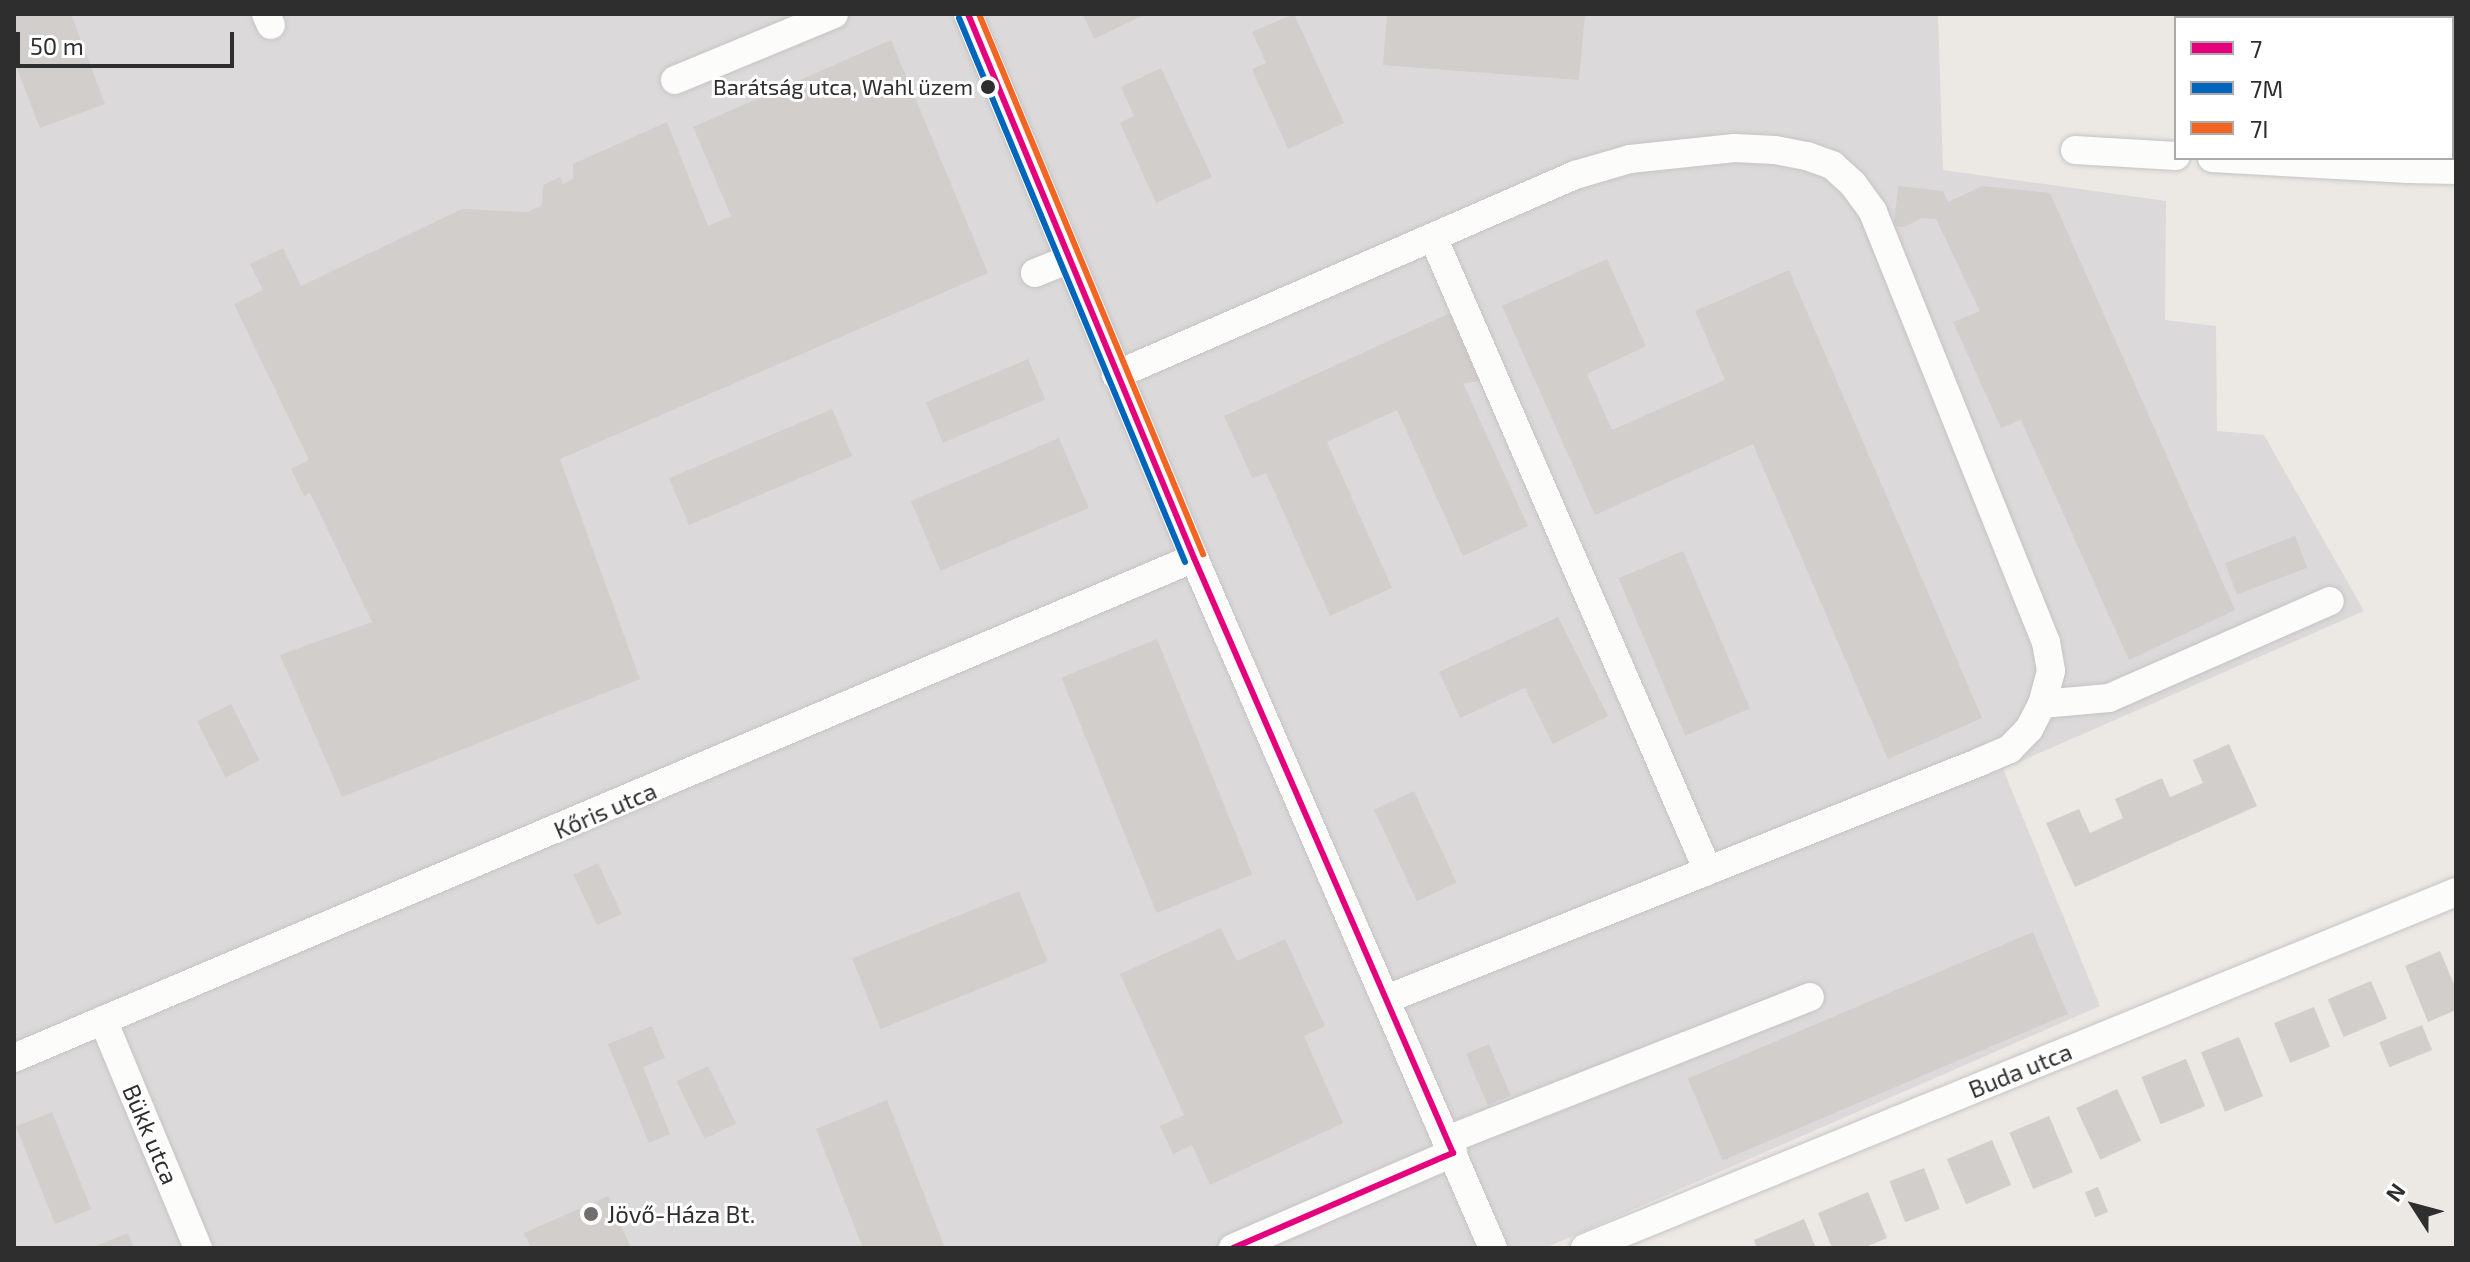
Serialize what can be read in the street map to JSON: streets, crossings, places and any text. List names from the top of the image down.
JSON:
{
  "streets": {
    "street": ["Kőris utca", "Buda utca", "Bükk utca"]
  },
  "crossings": [
    ["Kőris utca", "Bükk utca"]
  ],
  "places": ["Barátság utca, Wahl üzem", "Jövő-Háza Bt."],
  "lines": ["transit line 7", "transit line 7I", "transit line 7M"],
  "legend": ["7", "7M", "7I"],
  "scale_bar": "50 m",
  "north": "top left"
}
